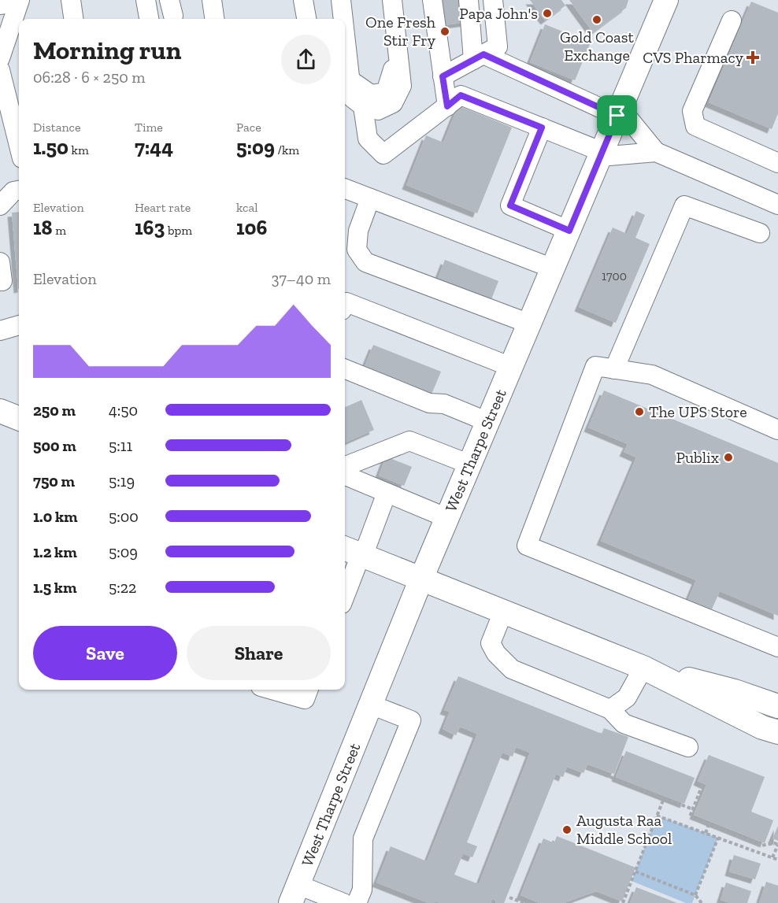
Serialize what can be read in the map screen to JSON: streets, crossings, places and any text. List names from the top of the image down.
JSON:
{
  "streets": {
    "main road": ["West Tharpe Street"]
  },
  "places": {
    "other": [
      "Papa John's",
      "Gold Coast Exchange",
      "One Fresh Stir Fry",
      "The UPS Store",
      "Publix",
      "Augusta Raa Middle School"
    ],
    "health": ["CVS Pharmacy"]
  },
  "house_numbers": ["1700"],
  "page": {
    "heading": ["Morning run", "06:28 · 6 × 250 m"],
    "stats": [
      ["Distance", "1.50 km"],
      ["Time", "7:44"],
      ["Pace", "5:09 /km"],
      ["Elevation", "18 m"],
      ["Heart rate", "163 bpm"],
      ["kcal", "106"]
    ],
    "chart": ["Elevation", "37–40 m"],
    "list": [
      {
        "name": "250 m",
        "note": "4:50"
      },
      {
        "name": "500 m",
        "note": "5:11"
      },
      {
        "name": "750 m",
        "note": "5:19"
      },
      {
        "name": "1.0 km",
        "note": "5:00"
      },
      {
        "name": "1.2 km",
        "note": "5:09"
      },
      {
        "name": "1.5 km",
        "note": "5:22"
      }
    ],
    "buttons": ["Save", "Share"]
  }
}
